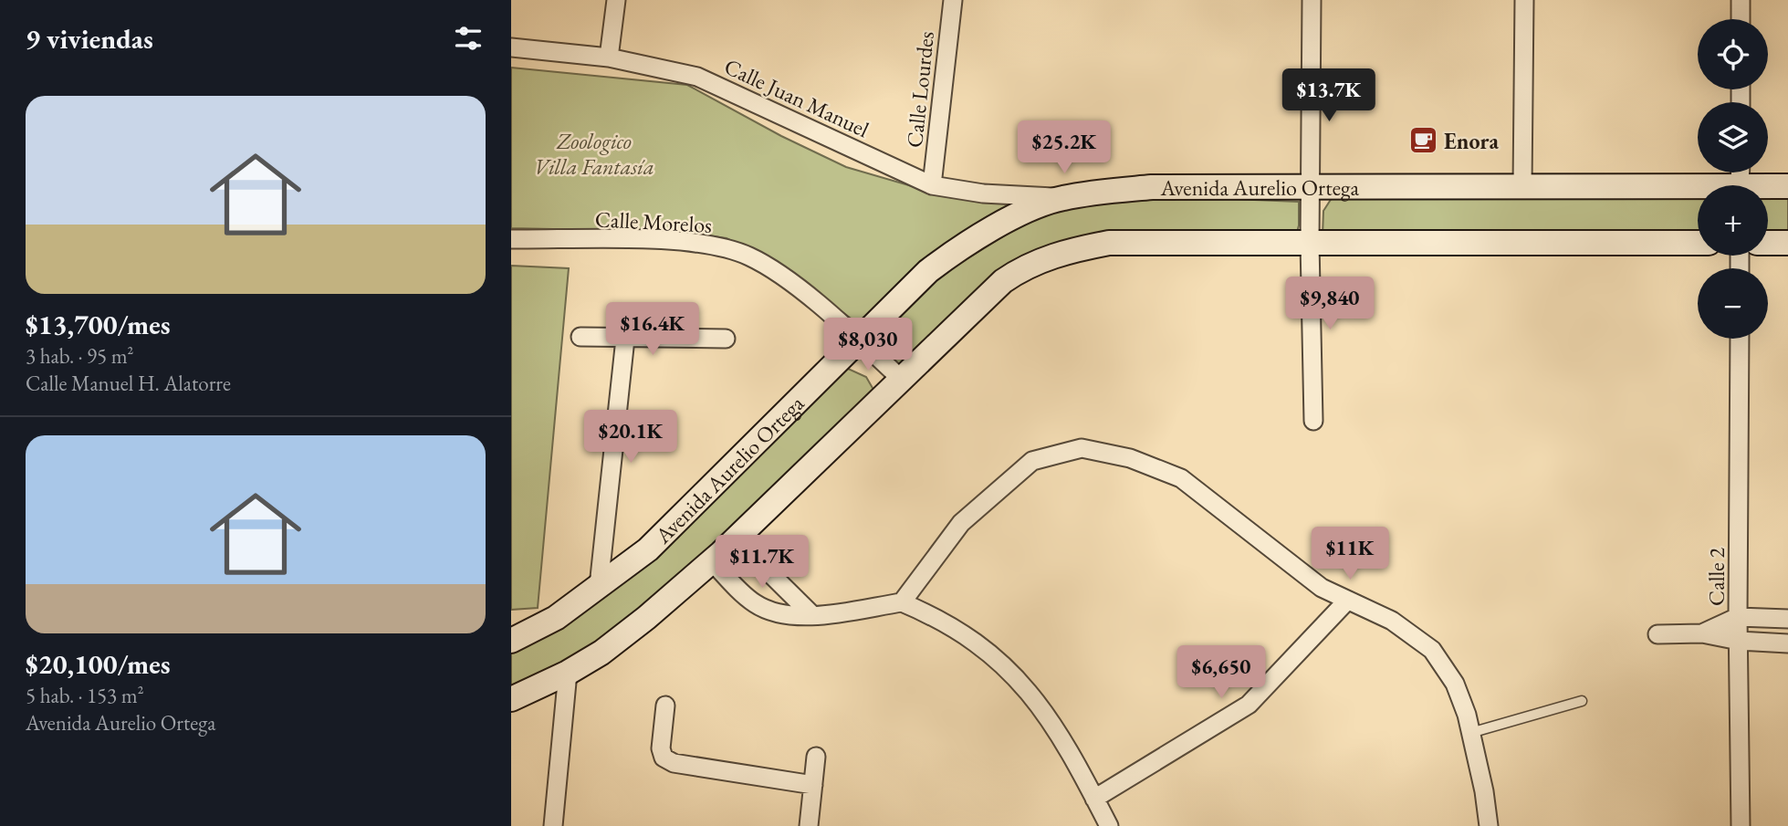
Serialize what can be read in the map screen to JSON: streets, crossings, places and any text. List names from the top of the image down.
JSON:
{
  "streets": {
    "main road": ["Avenida Aurelio Ortega"],
    "street": [
      "Calle Lourdes",
      "Calle Juan Manuel",
      "Calle Morelos",
      "Calle 2"
    ]
  },
  "crossings": [
    ["Calle Lourdes", "Calle Juan Manuel"],
    ["Calle Juan Manuel", "Avenida Aurelio Ortega"],
    ["Avenida Aurelio Ortega", "Calle Morelos"]
  ],
  "parks": ["Zoologico Villa Fantasía"],
  "places": {
    "cafe": ["Enora"]
  },
  "page": {
    "heading": "9 viviendas",
    "map_buttons": ["+", "−"],
    "price": [
      "$13.7K",
      "$25.2K",
      "$9,840",
      "$16.4K",
      "$8,030",
      "$20.1K",
      "$11K",
      "$11.7K",
      "$6,650"
    ],
    "list": [
      {
        "name": "$13,700/mes",
        "note": "3 hab. · 95 m² · Calle Manuel H. Alatorre"
      },
      {
        "name": "$20,100/mes",
        "note": "5 hab. · 153 m² · Avenida Aurelio Ortega"
      }
    ]
  }
}
